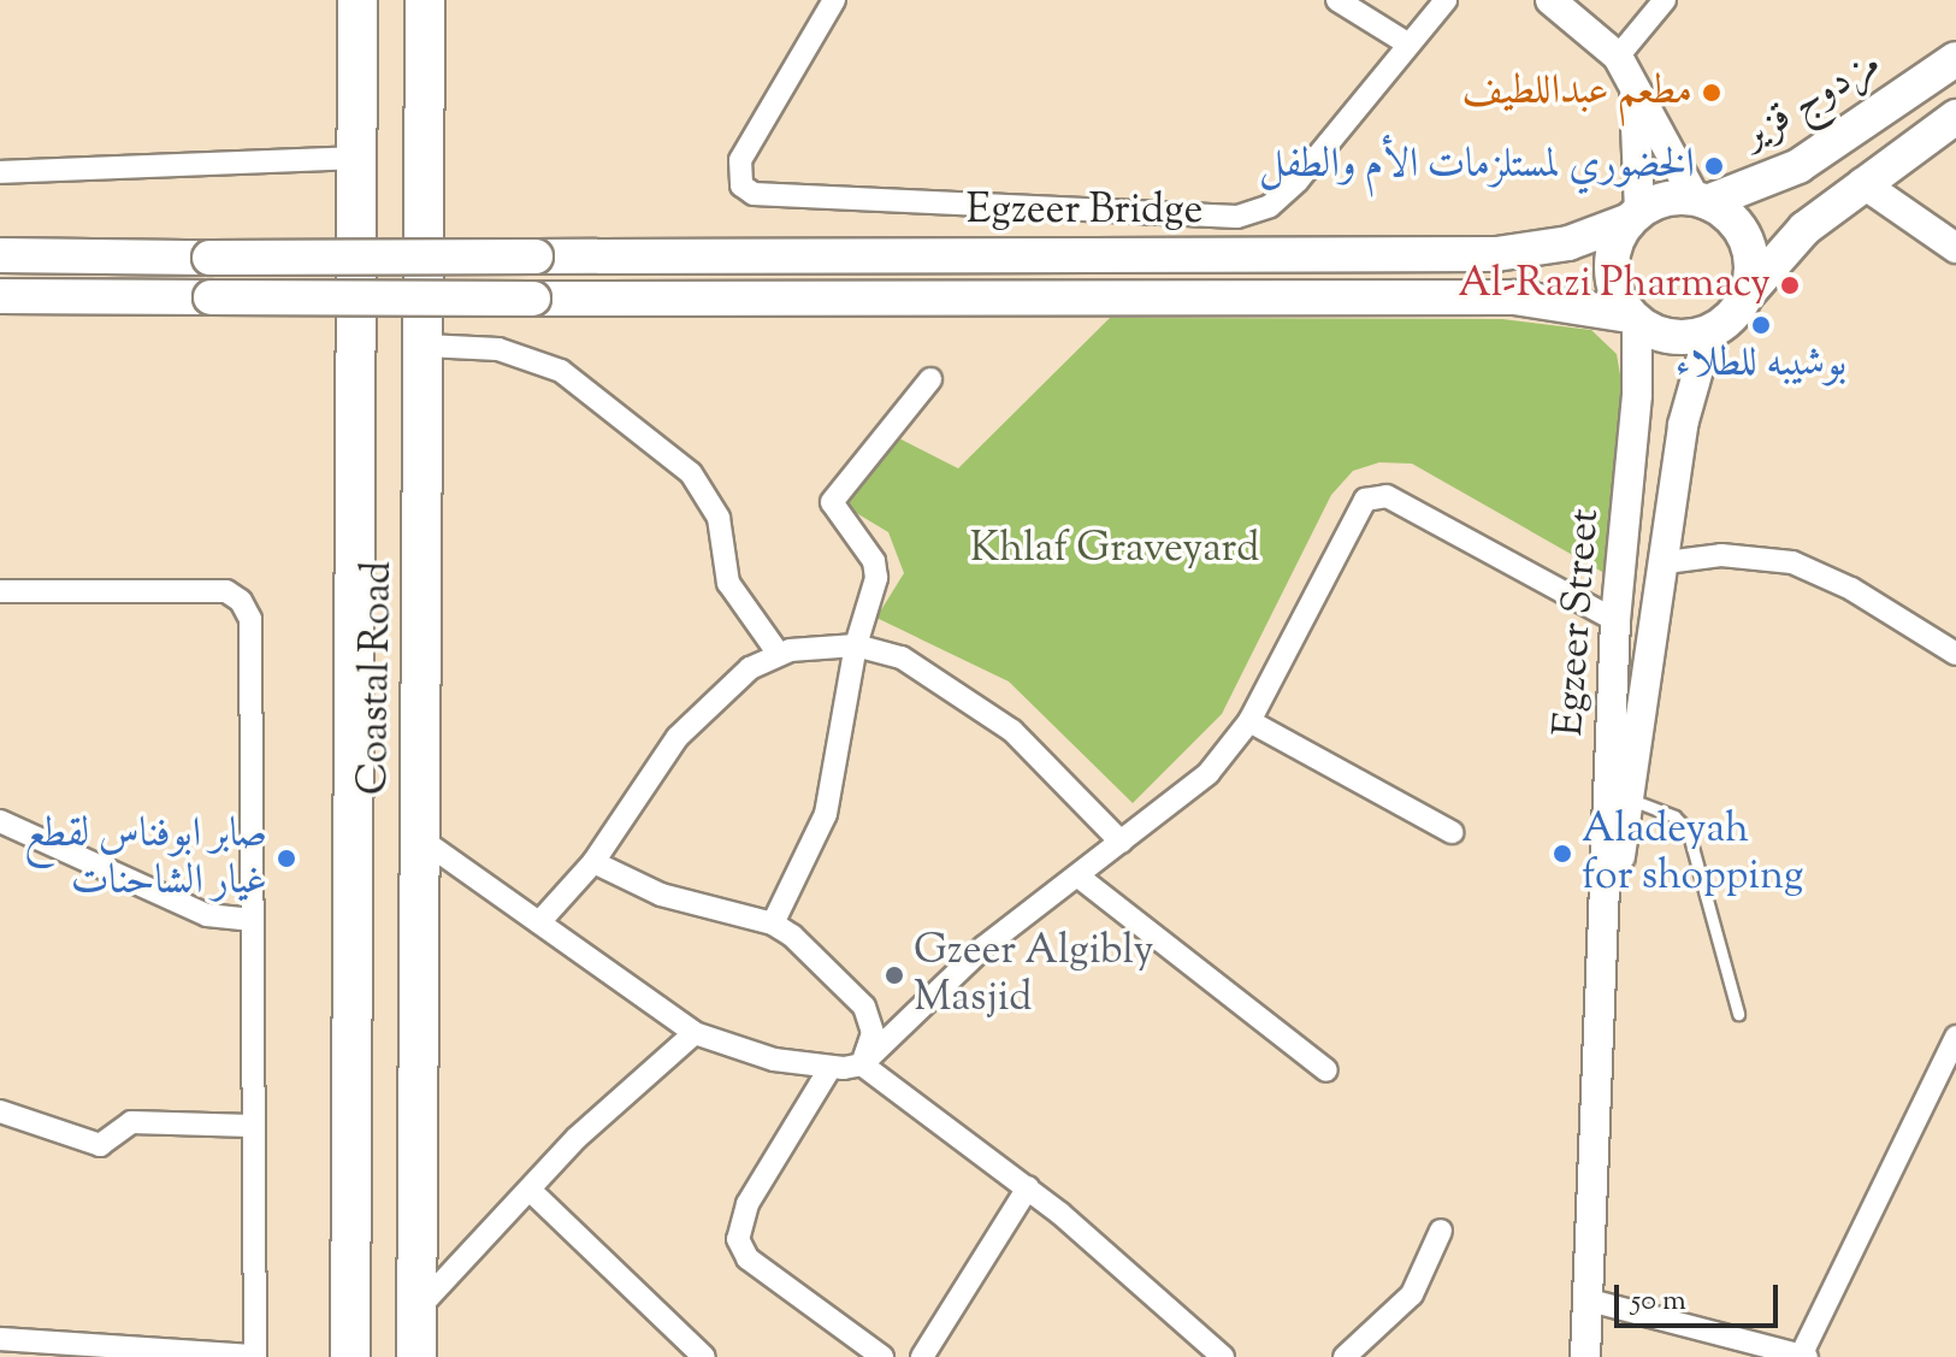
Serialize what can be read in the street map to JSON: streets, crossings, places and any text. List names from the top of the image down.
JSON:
{
  "streets": {
    "highway": ["Coastal Road"],
    "main road": ["مزدوج قزير", "Egzeer Bridge"],
    "street": ["Egzeer Street"]
  },
  "crossings": [
    ["مزدوج قزير", "Egzeer Bridge"],
    ["مزدوج قزير", "Egzeer Street"],
    ["Egzeer Bridge", "Egzeer Street"]
  ],
  "parks": ["Khlaf Graveyard"],
  "places": [
    "مطعم عبداللطيف",
    "الخضوري لمستلزمات الأم والطفل",
    "Al-Razi Pharmacy",
    "بوشيبه للطلاء",
    "Aladeyah for shopping",
    "صابر ابوفناس لقطع غيار الشاحنات",
    "Gzeer Algibly Masjid"
  ],
  "scale_bar": "50 m"
}
